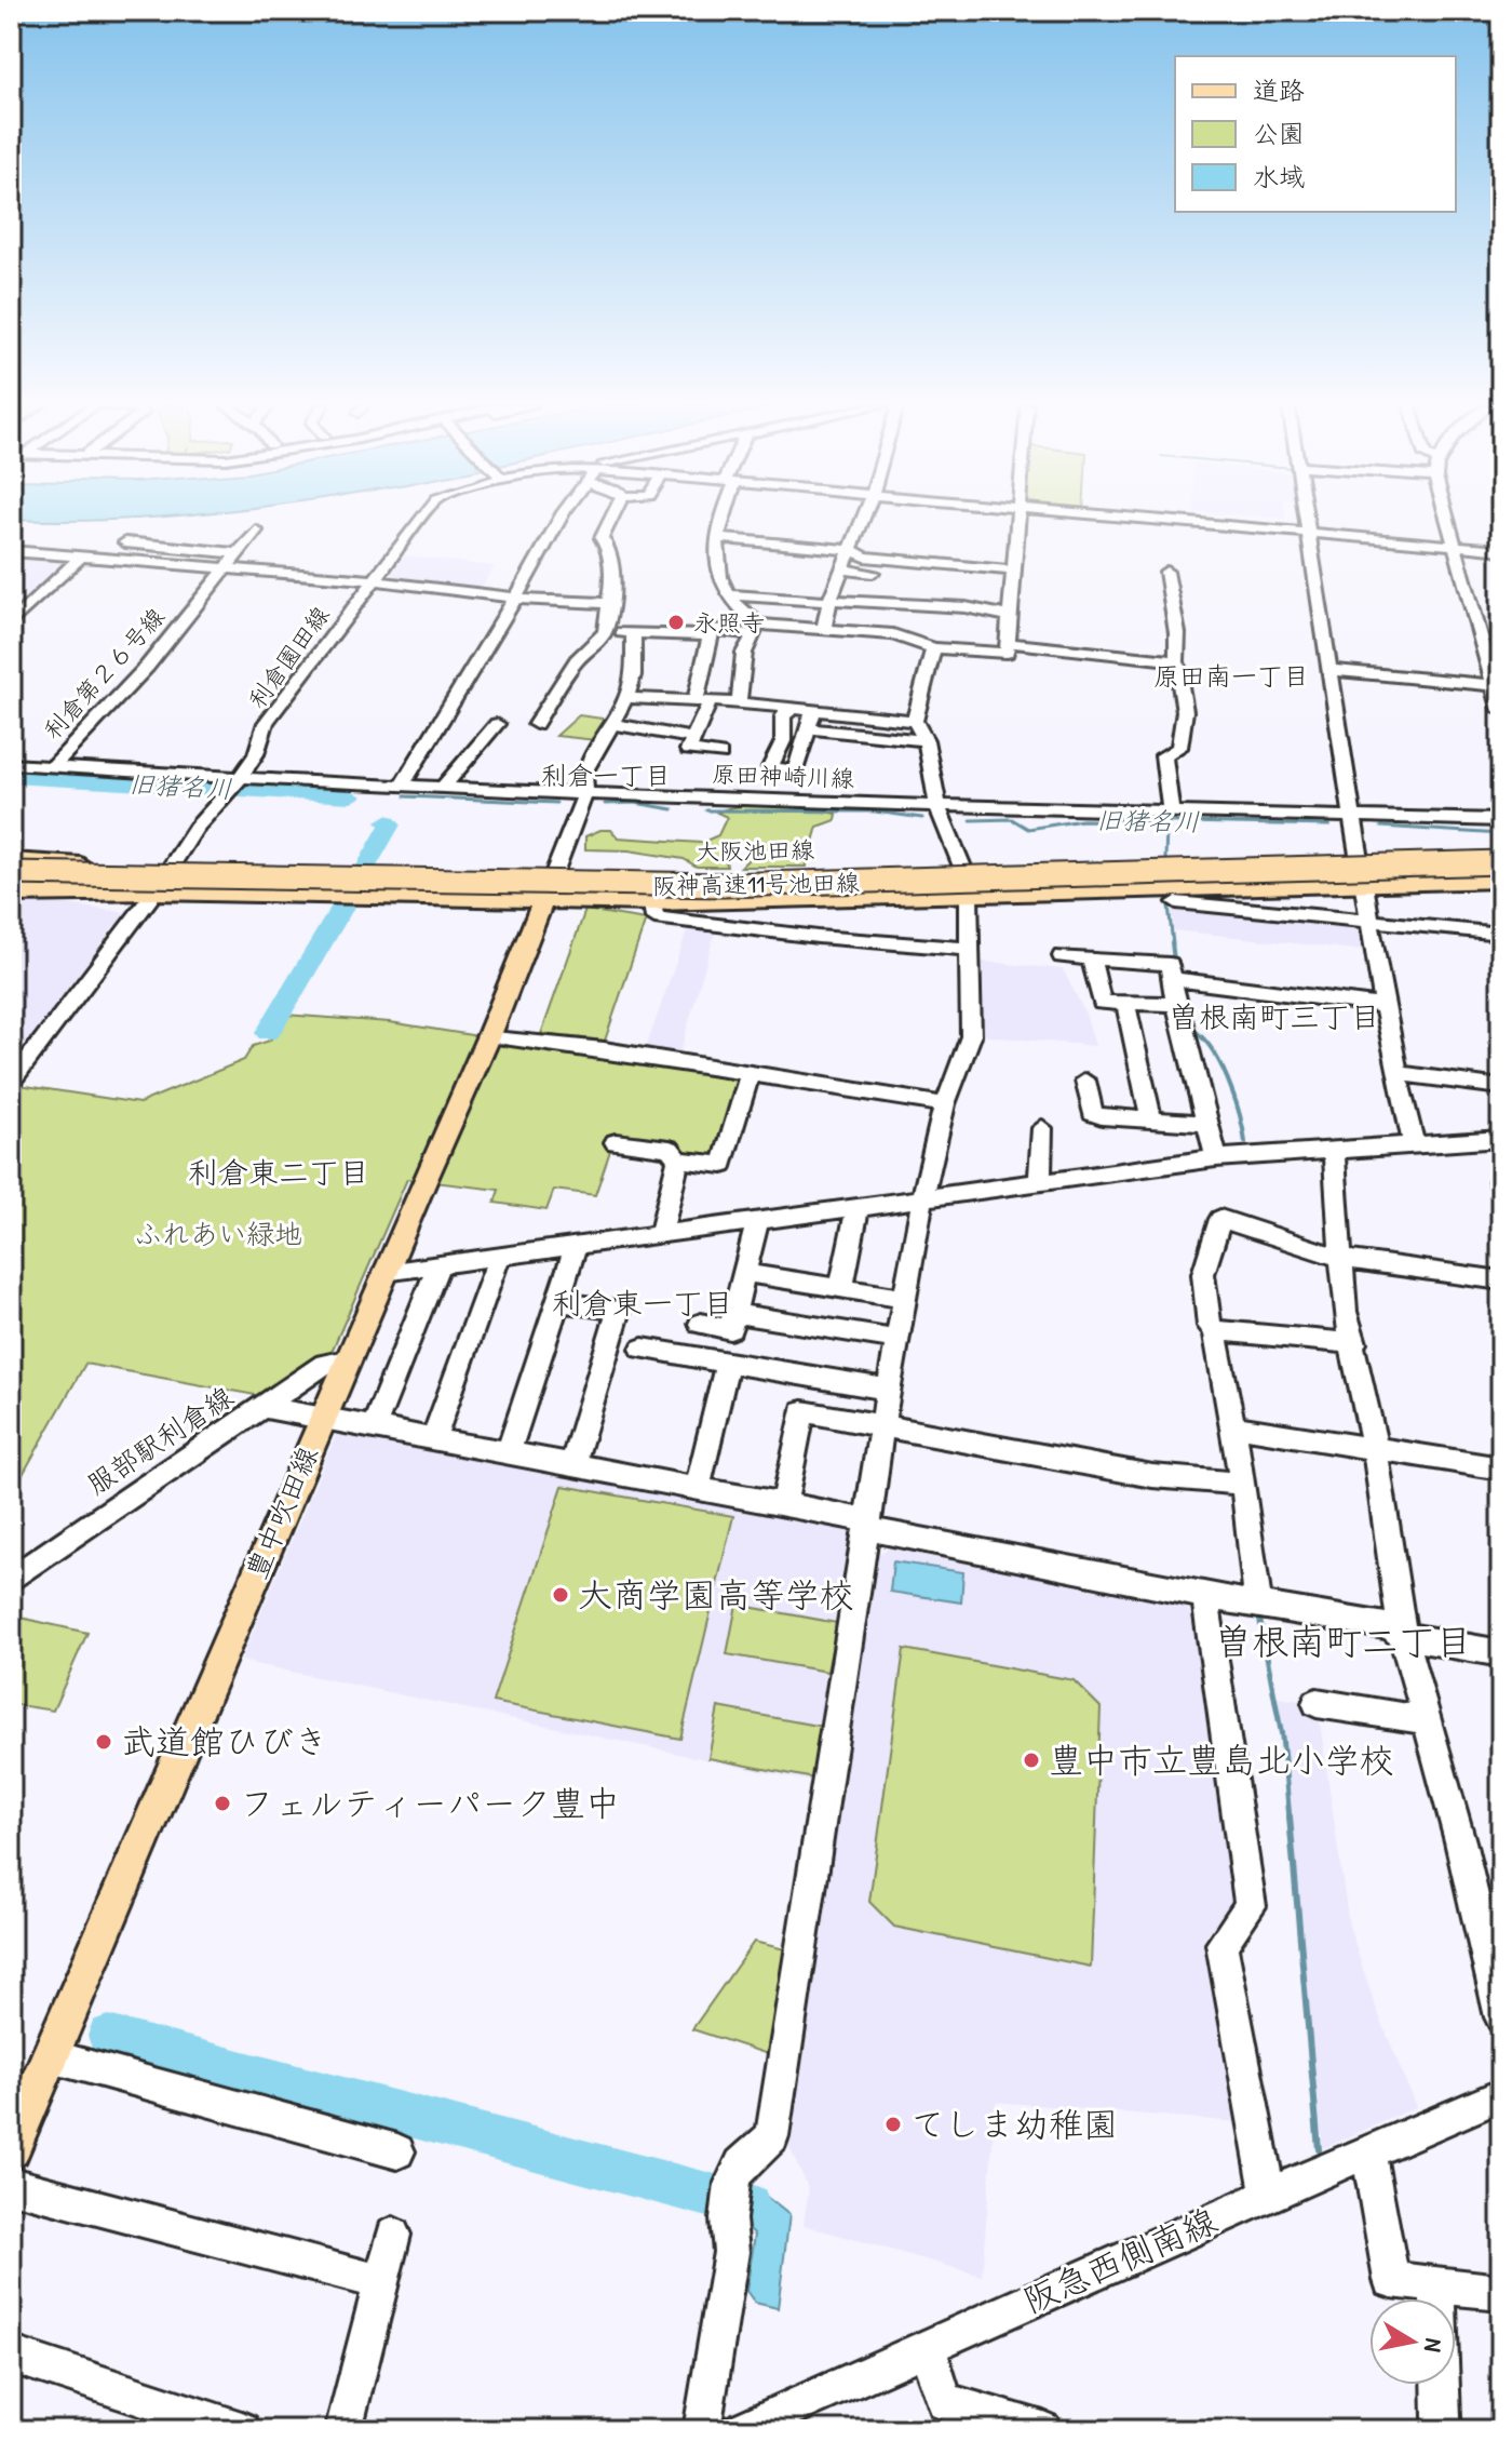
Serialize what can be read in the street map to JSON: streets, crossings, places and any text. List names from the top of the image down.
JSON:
{
  "streets": {
    "highway": ["阪神高速11号池田線"],
    "main road": ["大阪池田線", "豊中吹田線"],
    "street": [
      "利倉園田線",
      "利倉第２６号線",
      "原田神崎川線",
      "服部駅利倉線",
      "阪急西側南線"
    ]
  },
  "crossings": [
    ["利倉園田線", "原田神崎川線"],
    ["利倉園田線", "大阪池田線"],
    ["利倉園田線", "阪神高速11号池田線"],
    ["利倉第２６号線", "原田神崎川線"],
    ["大阪池田線", "阪神高速11号池田線"],
    ["大阪池田線", "豊中吹田線"],
    ["服部駅利倉線", "豊中吹田線"]
  ],
  "districts": [
    "原田南一丁目",
    "利倉一丁目",
    "曽根南町三丁目",
    "利倉東二丁目",
    "利倉東一丁目",
    "曽根南町二丁目"
  ],
  "water": ["旧猪名川"],
  "parks": ["ふれあい緑地"],
  "places": [
    "永照寺",
    "大商学園高等学校",
    "武道館ひびき",
    "豊中市立豊島北小学校",
    "フェルティーパーク豊中",
    "てしま幼稚園"
  ],
  "legend": ["道路", "公園", "水域"],
  "north": "right"
}
